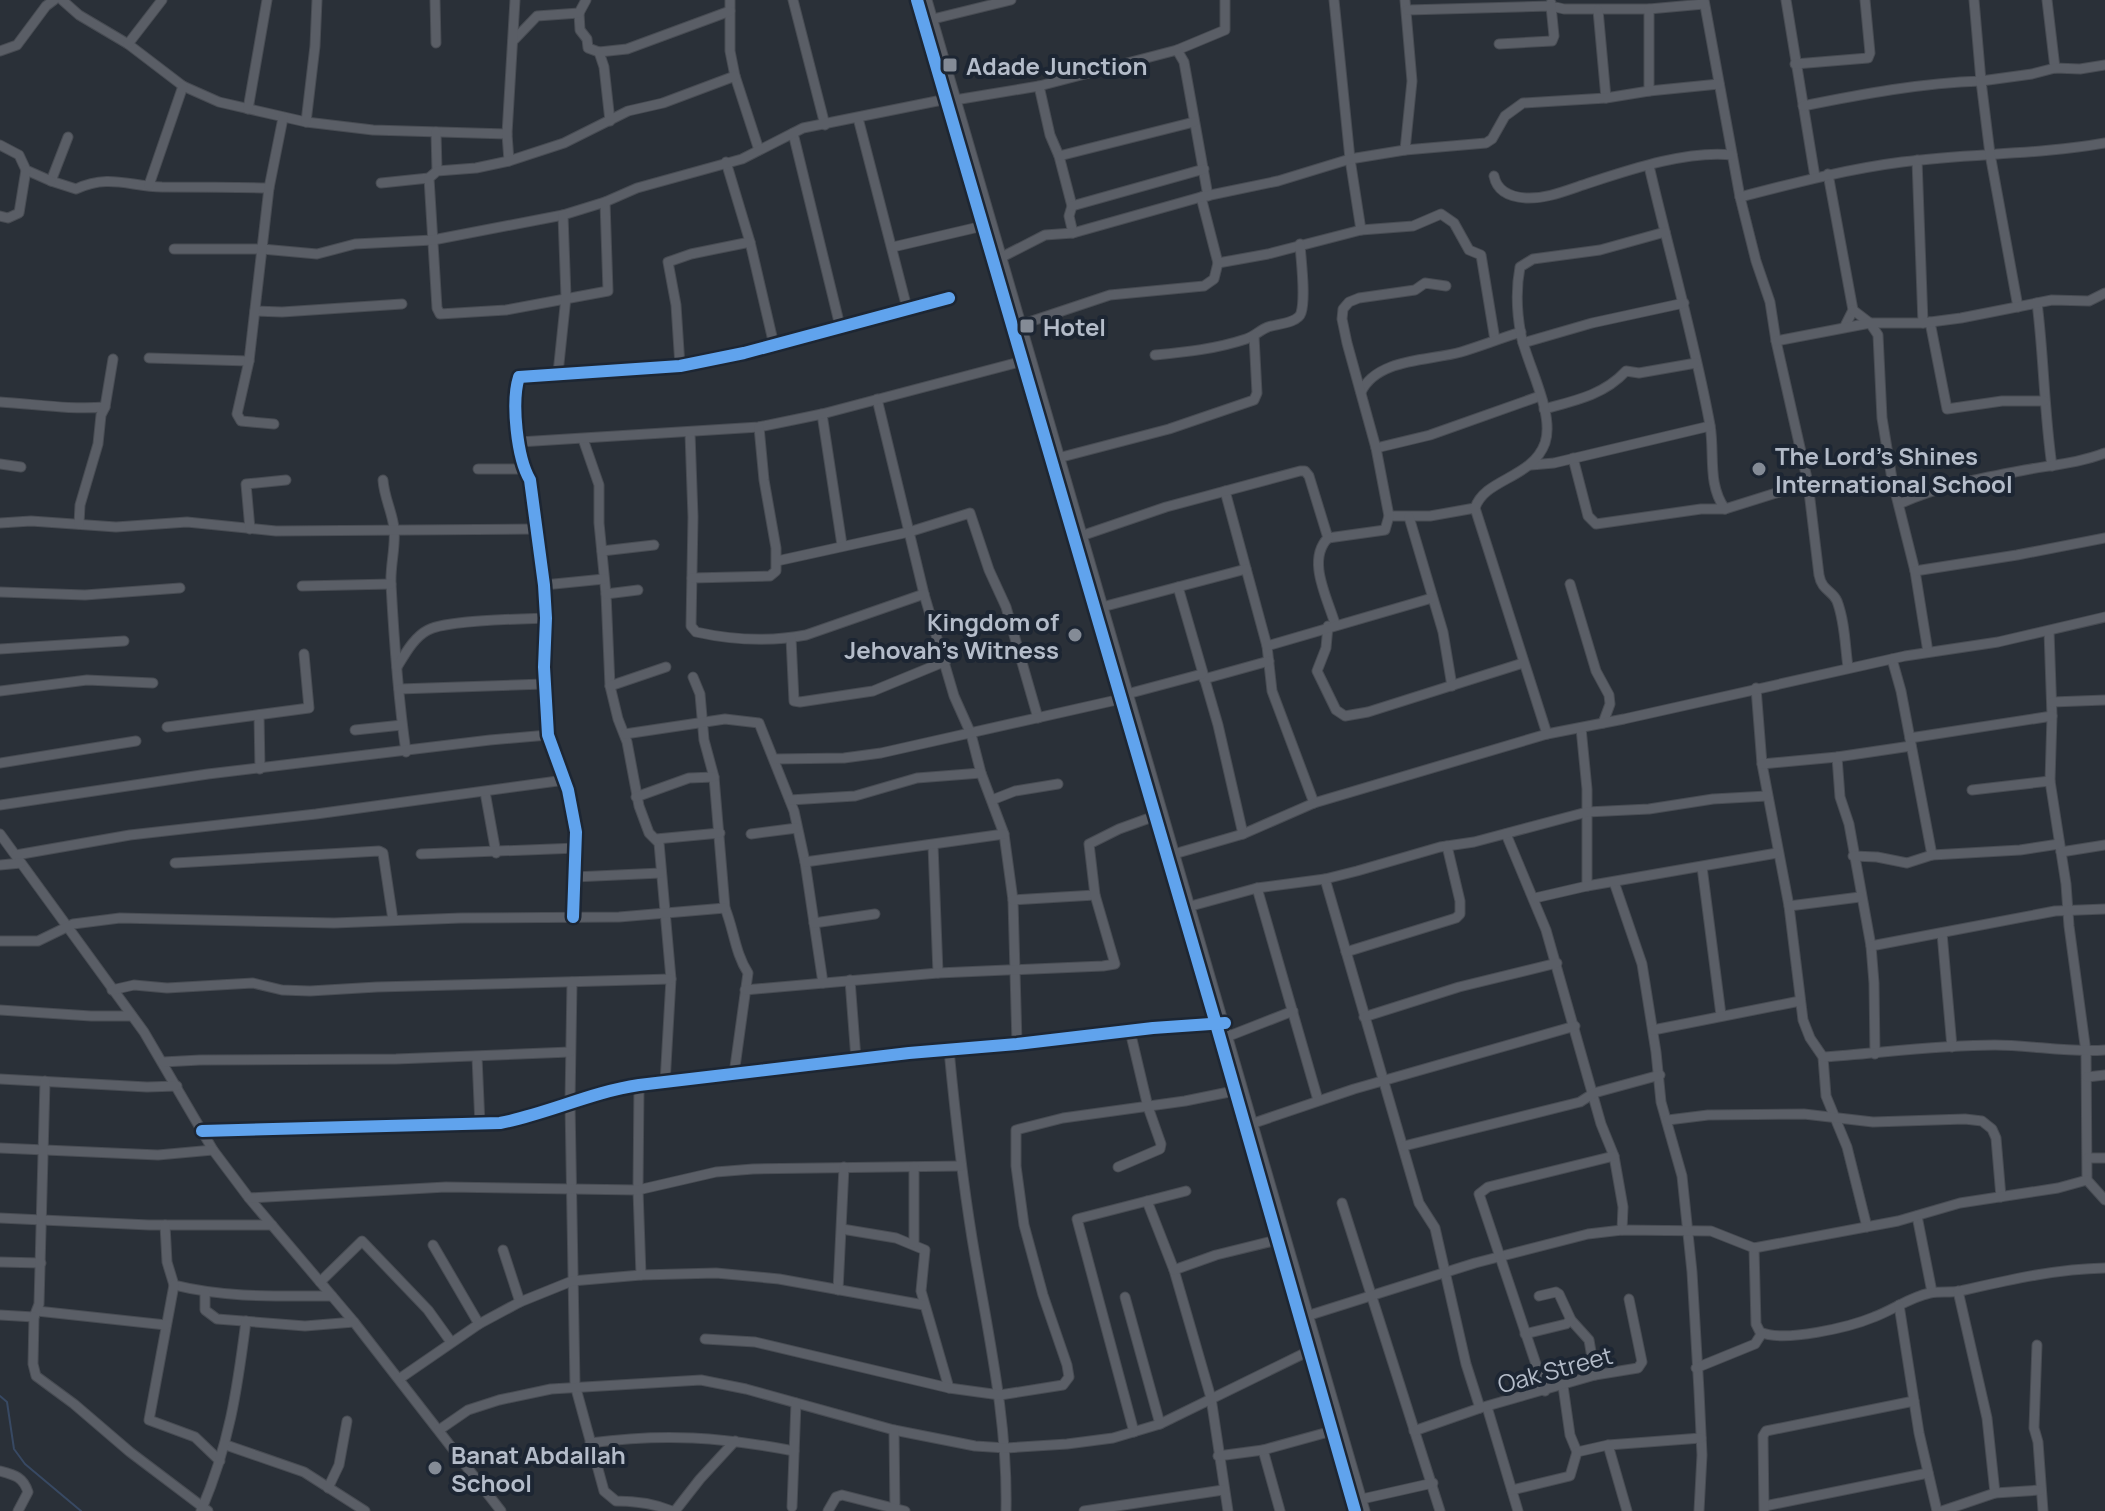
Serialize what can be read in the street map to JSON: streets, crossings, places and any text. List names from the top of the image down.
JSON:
{
  "streets": {
    "street": ["Oak Street"]
  },
  "places": {
    "transit": ["Adade Junction", "Hotel"],
    "other": ["The Lord’s Shines International School", "Kingdom of Jehovah's Witness", "Banat Abdallah School"]
  }
}
